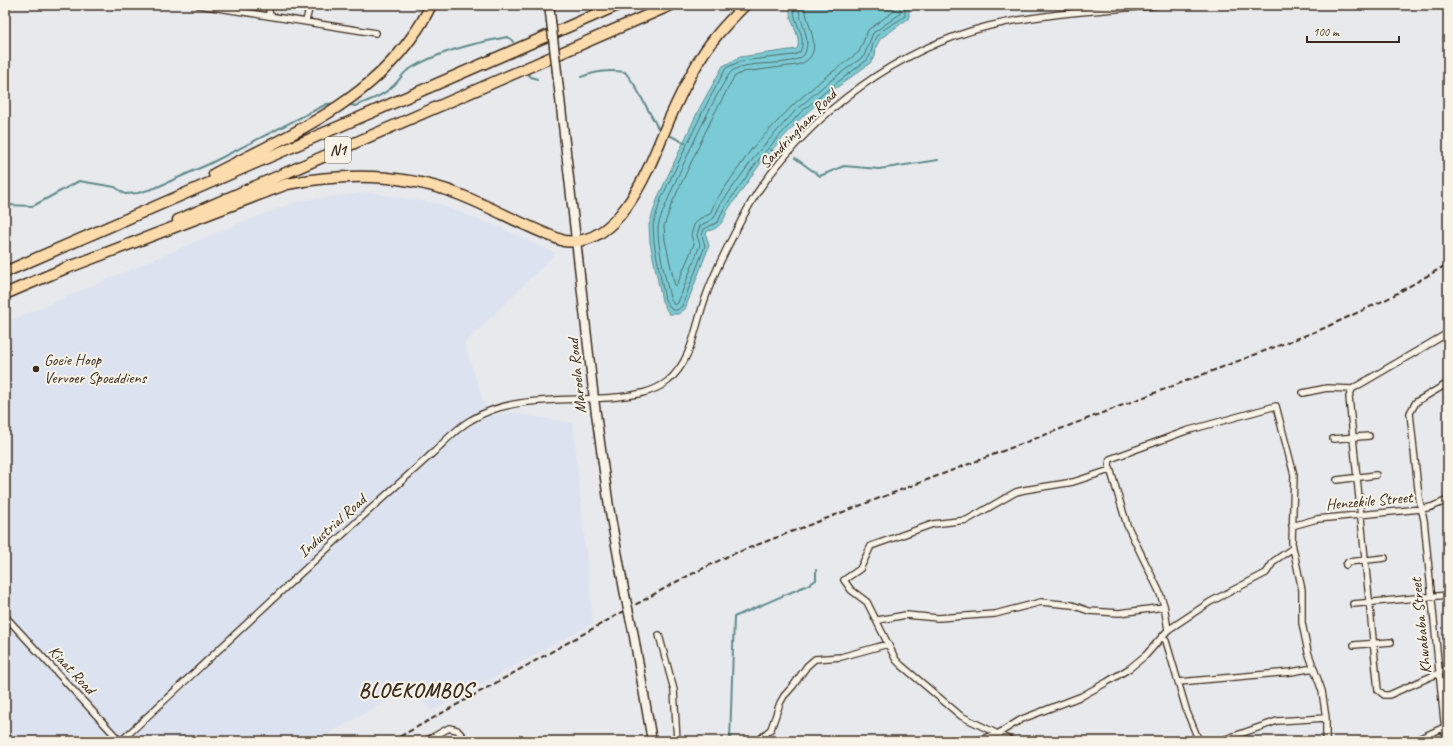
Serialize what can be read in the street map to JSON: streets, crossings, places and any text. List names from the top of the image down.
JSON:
{
  "streets": {
    "highway": ["N1"],
    "street": [
      "Sandringham Road",
      "Maroela Road",
      "Henzekile Street",
      "Industrial Road",
      "Khwababa Street",
      "Kiaat Road"
    ]
  },
  "crossings": [
    ["Sandringham Road", "Maroela Road"],
    ["Sandringham Road", "Industrial Road"],
    ["Maroela Road", "Industrial Road"],
    ["Henzekile Street", "Khwababa Street"],
    ["Industrial Road", "Kiaat Road"]
  ],
  "districts": ["BLOEKOMBOS"],
  "places": ["Goeie Hoop Vervoer Spoeddiens"],
  "scale_bar": "100 m"
}
